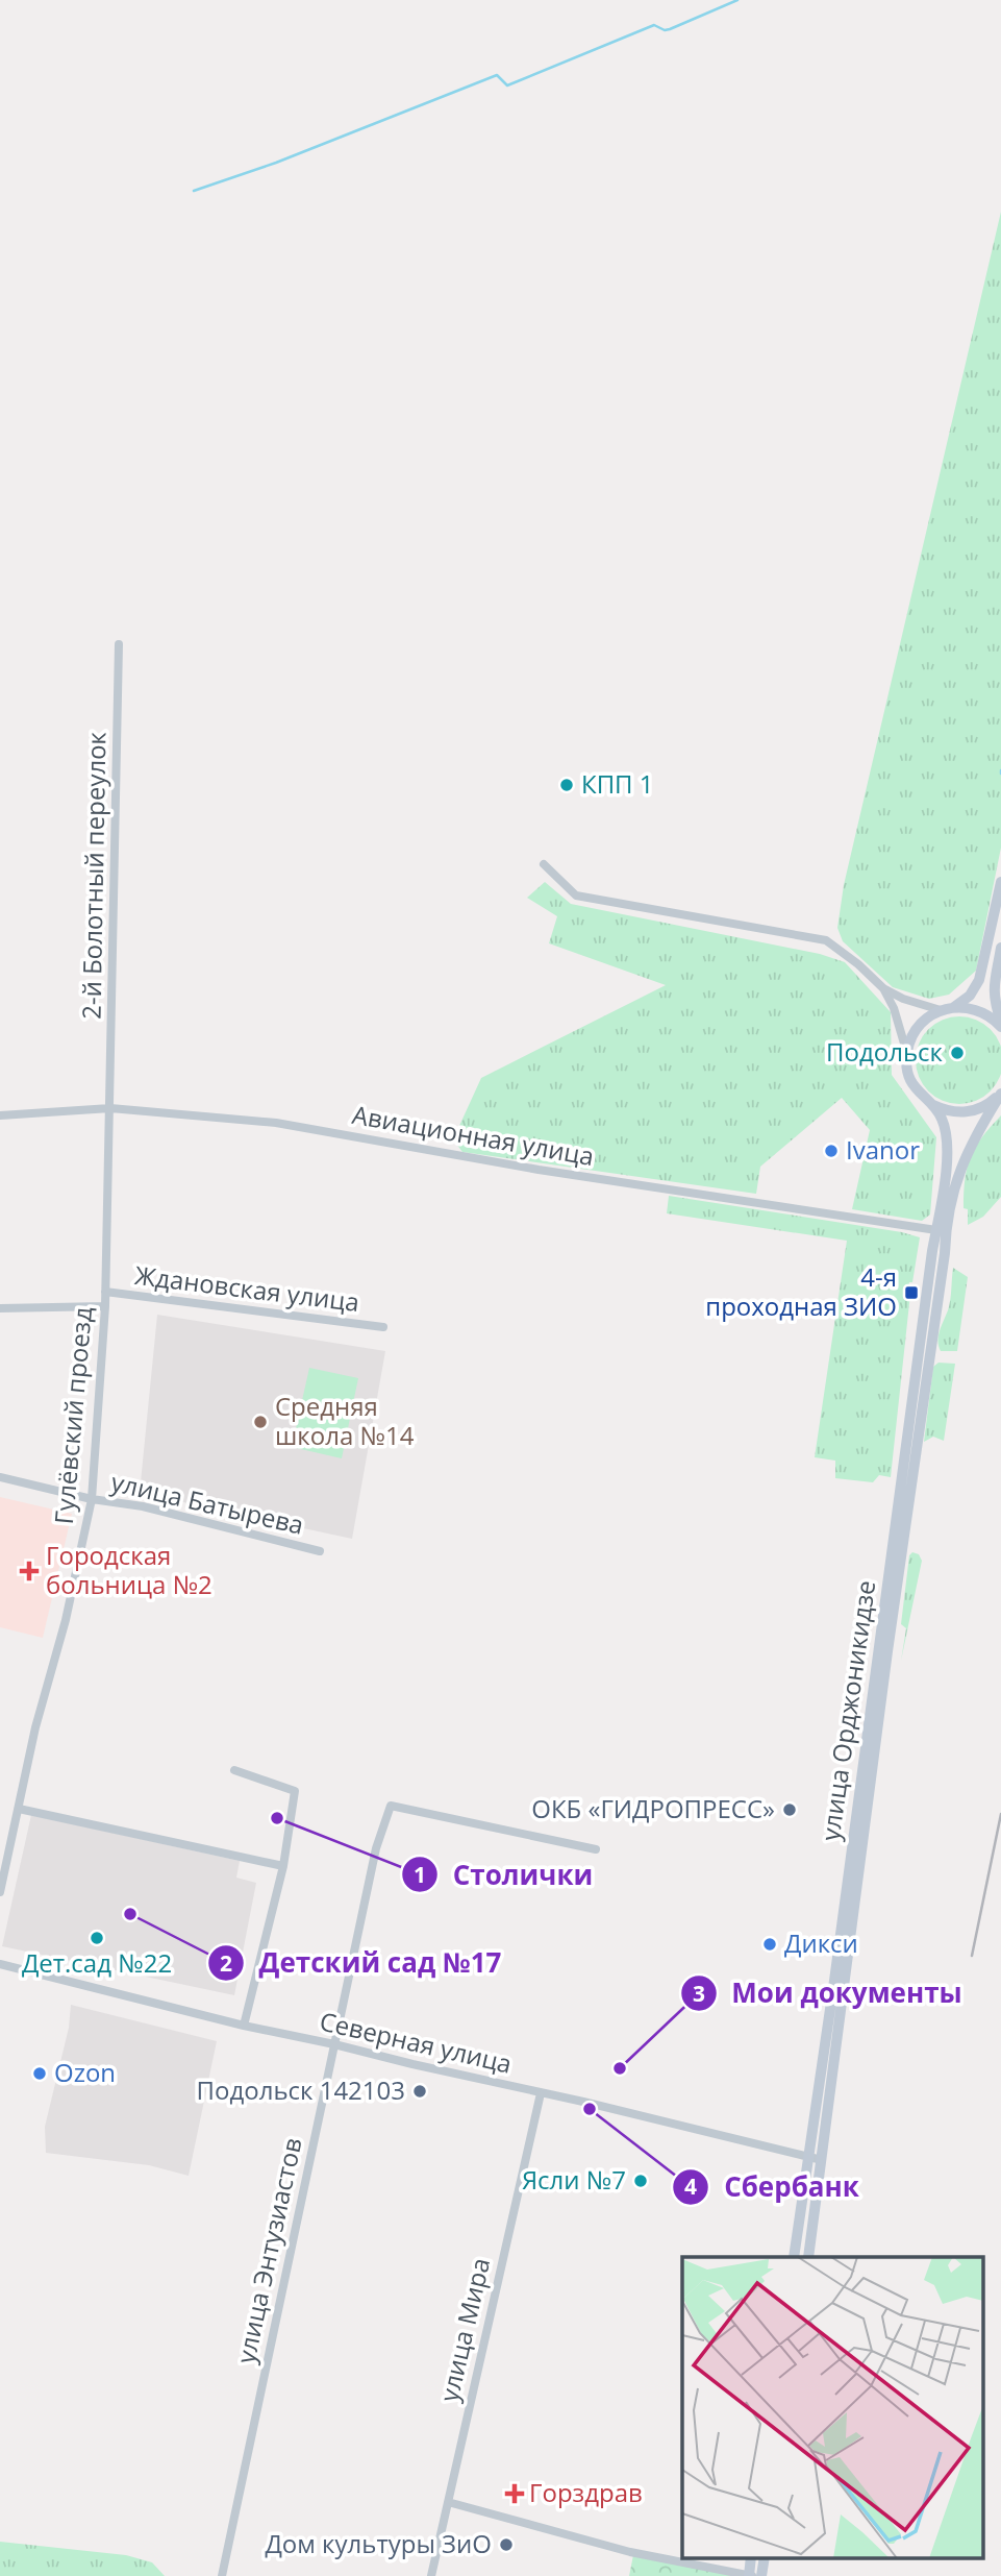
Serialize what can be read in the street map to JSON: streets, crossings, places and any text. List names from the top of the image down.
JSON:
{
  "streets": {
    "main road": ["улица Орджоникидзе"],
    "street": [
      "2-й Болотный переулок",
      "Авиационная улица",
      "Ждановская улица",
      "Гулёвский проезд",
      "улица Батырева",
      "Северная улица",
      "улица Энтузиастов",
      "улица Мира"
    ]
  },
  "crossings": [
    ["2-й Болотный переулок", "Авиационная улица"],
    ["2-й Болотный переулок", "Гулёвский проезд"],
    ["Авиационная улица", "Гулёвский проезд"],
    ["Авиационная улица", "улица Орджоникидзе"],
    ["Ждановская улица", "Гулёвский проезд"],
    ["Гулёвский проезд", "улица Батырева"],
    ["улица Орджоникидзе", "Северная улица"],
    ["Северная улица", "улица Энтузиастов"],
    ["Северная улица", "улица Мира"]
  ],
  "places": {
    "other": [
      "КПП 1",
      "Подольск",
      "Ivanor",
      "Средняя школа №14",
      "ОКБ «ГИДРОПРЕСС»",
      "Столички",
      "Детский сад №17",
      "Дет.сад №22",
      "Дикси",
      "Мои документы",
      "Ozon",
      "Подольск 142103",
      "Сбербанк",
      "Ясли №7",
      "Дом культуры ЗиО"
    ],
    "transit": ["4-я проходная ЗИО"],
    "health": ["Городская больница №2", "Горздрав"]
  }
}
